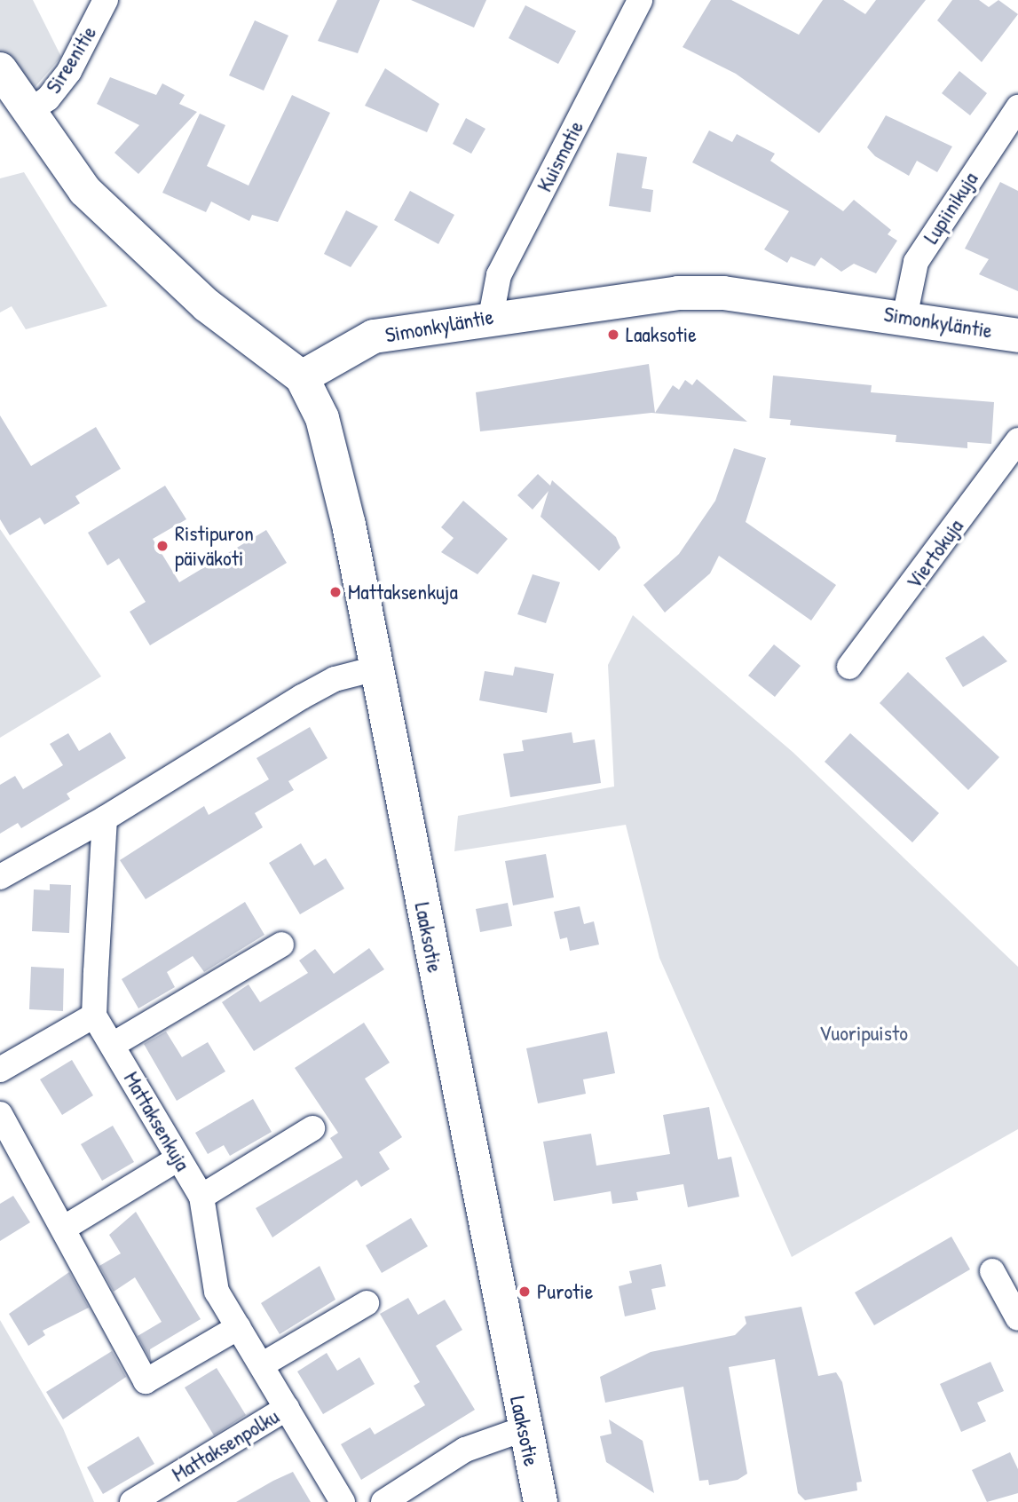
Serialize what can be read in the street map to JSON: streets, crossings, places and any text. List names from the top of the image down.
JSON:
{
  "streets": {
    "main road": ["Simonkyläntie", "Laaksotie"],
    "street": [
      "Sireenitie",
      "Kuismatie",
      "Lupiinikuja",
      "Viertokuja",
      "Mattaksenkuja",
      "Mattaksenpolku"
    ]
  },
  "crossings": [
    ["Kuismatie", "Simonkyläntie"],
    ["Lupiinikuja", "Simonkyläntie"],
    ["Simonkyläntie", "Laaksotie"],
    ["Mattaksenkuja", "Mattaksenpolku"]
  ],
  "parks": ["Vuoripuisto"],
  "places": [
    "Laaksotie",
    "Ristipuron päiväkoti",
    "Mattaksenkuja",
    "Purotie"
  ]
}
